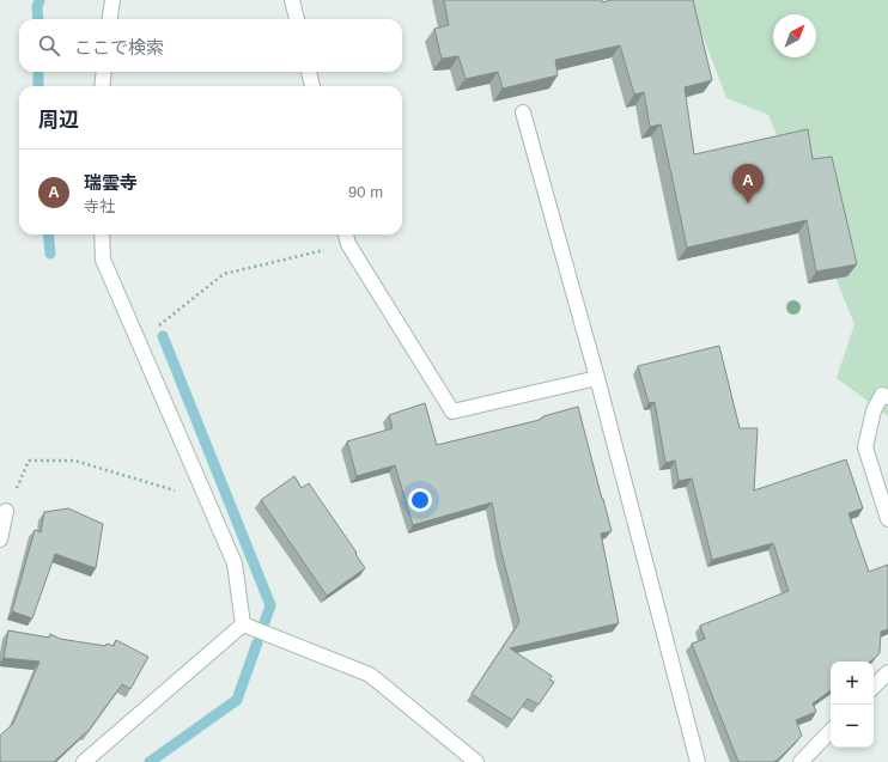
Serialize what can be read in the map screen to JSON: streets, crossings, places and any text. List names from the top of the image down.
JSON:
{
  "north": "top right",
  "page": {
    "search": "ここで検索",
    "heading": "周辺",
    "list": [
      {
        "mark": "A",
        "name": "瑞雲寺",
        "note": "寺社",
        "value": "90 m"
      }
    ],
    "pins": "A",
    "map_buttons": ["+", "−"]
  }
}
